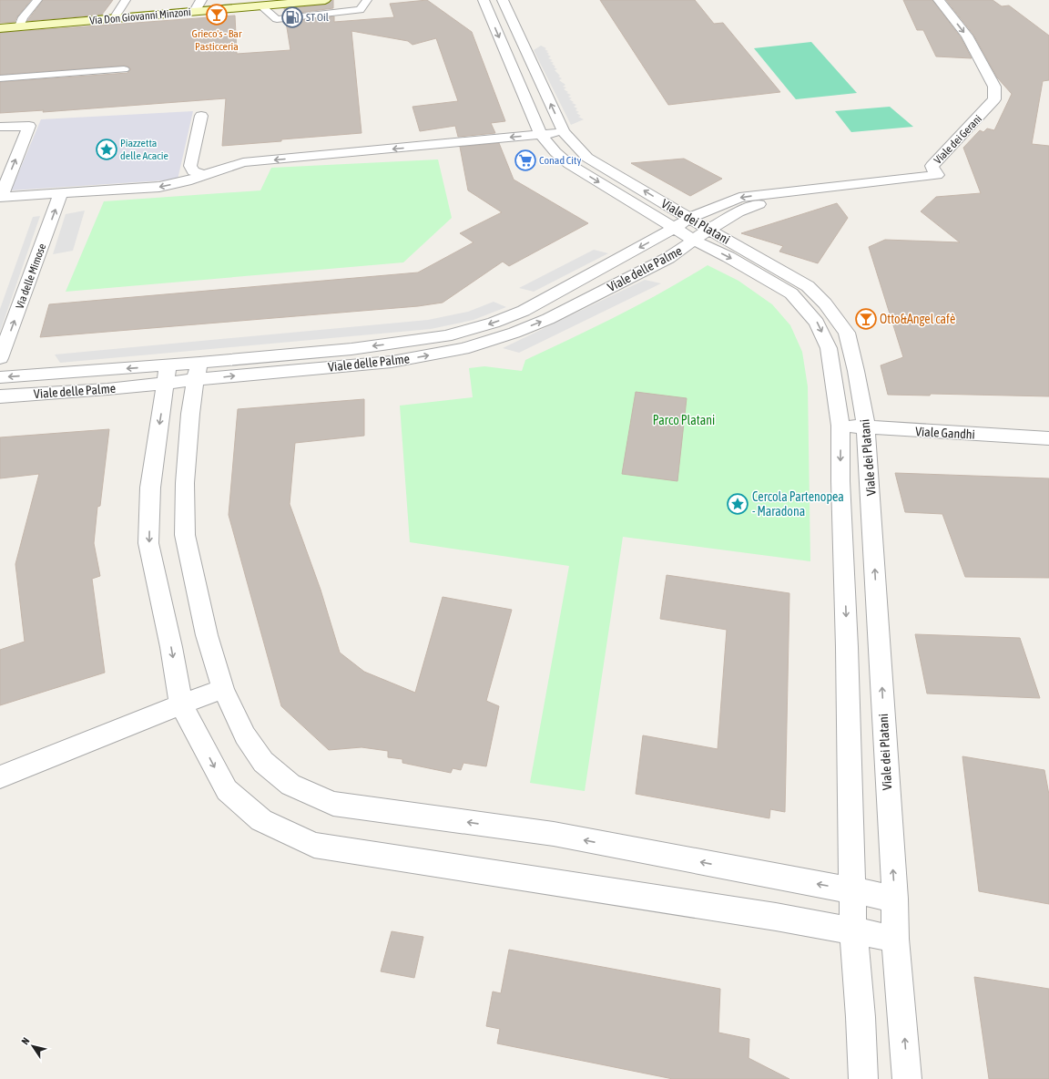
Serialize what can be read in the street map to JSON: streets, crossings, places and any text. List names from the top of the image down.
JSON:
{
  "streets": {
    "street": [
      "Via Don Giovanni Minzoni",
      "Viale dei Gerani",
      "Viale dei Platani",
      "Viale delle Palme",
      "Via delle Mimose",
      "Viale Gandhi"
    ]
  },
  "crossings": [
    ["Viale dei Gerani", "Viale dei Platani"],
    ["Viale dei Gerani", "Viale delle Palme"],
    ["Viale dei Platani", "Viale delle Palme"],
    ["Viale dei Platani", "Viale Gandhi"]
  ],
  "one_way": ["Via delle Mimose"],
  "parks": ["Parco Platani"],
  "places": {
    "bar": ["Grieco's - Bar Pasticceria", "Otto&Angel cafè"],
    "fuel station": ["ST Oil"],
    "place": ["Piazzetta delle Acacie", "Cercola Partenopea - Maradona"],
    "supermarket": ["Conad City"]
  },
  "north": "top left"
}
